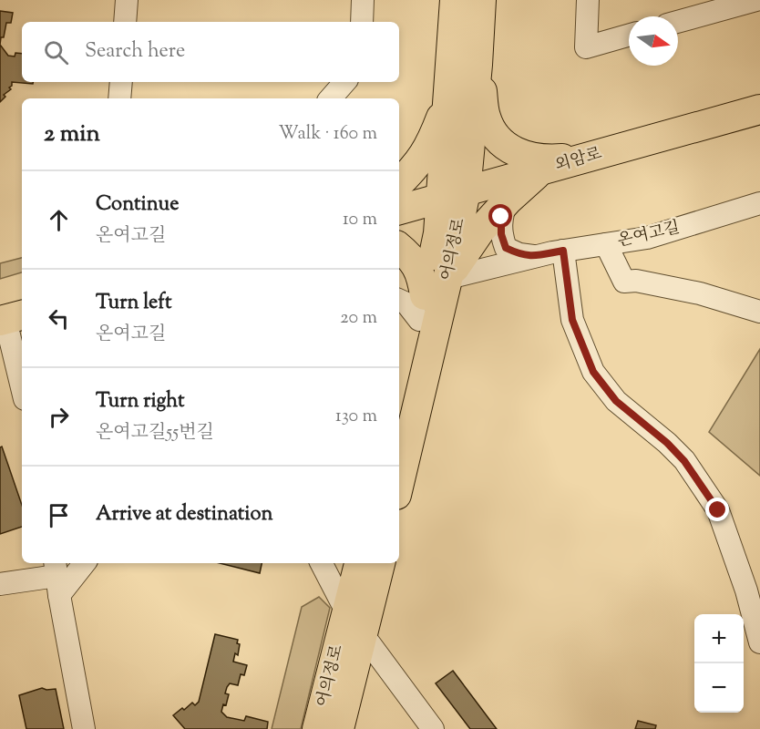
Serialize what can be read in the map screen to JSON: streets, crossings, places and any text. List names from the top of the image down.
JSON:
{
  "streets": {
    "main road": ["외암로", "어의정로"],
    "street": ["온여고길"]
  },
  "crossings": [
    ["외암로", "어의정로"],
    ["온여고길", "어의정로"]
  ],
  "north": "right",
  "page": {
    "search": "Search here",
    "heading": ["2 min", "Walk · 160 m"],
    "list": [
      ["Continue", "온여고길", "10 m"],
      ["Turn left", "온여고길", "20 m"],
      ["Turn right", "온여고길55번길", "130 m"],
      "Arrive at destination"
    ],
    "map_buttons": ["+", "−"]
  }
}
